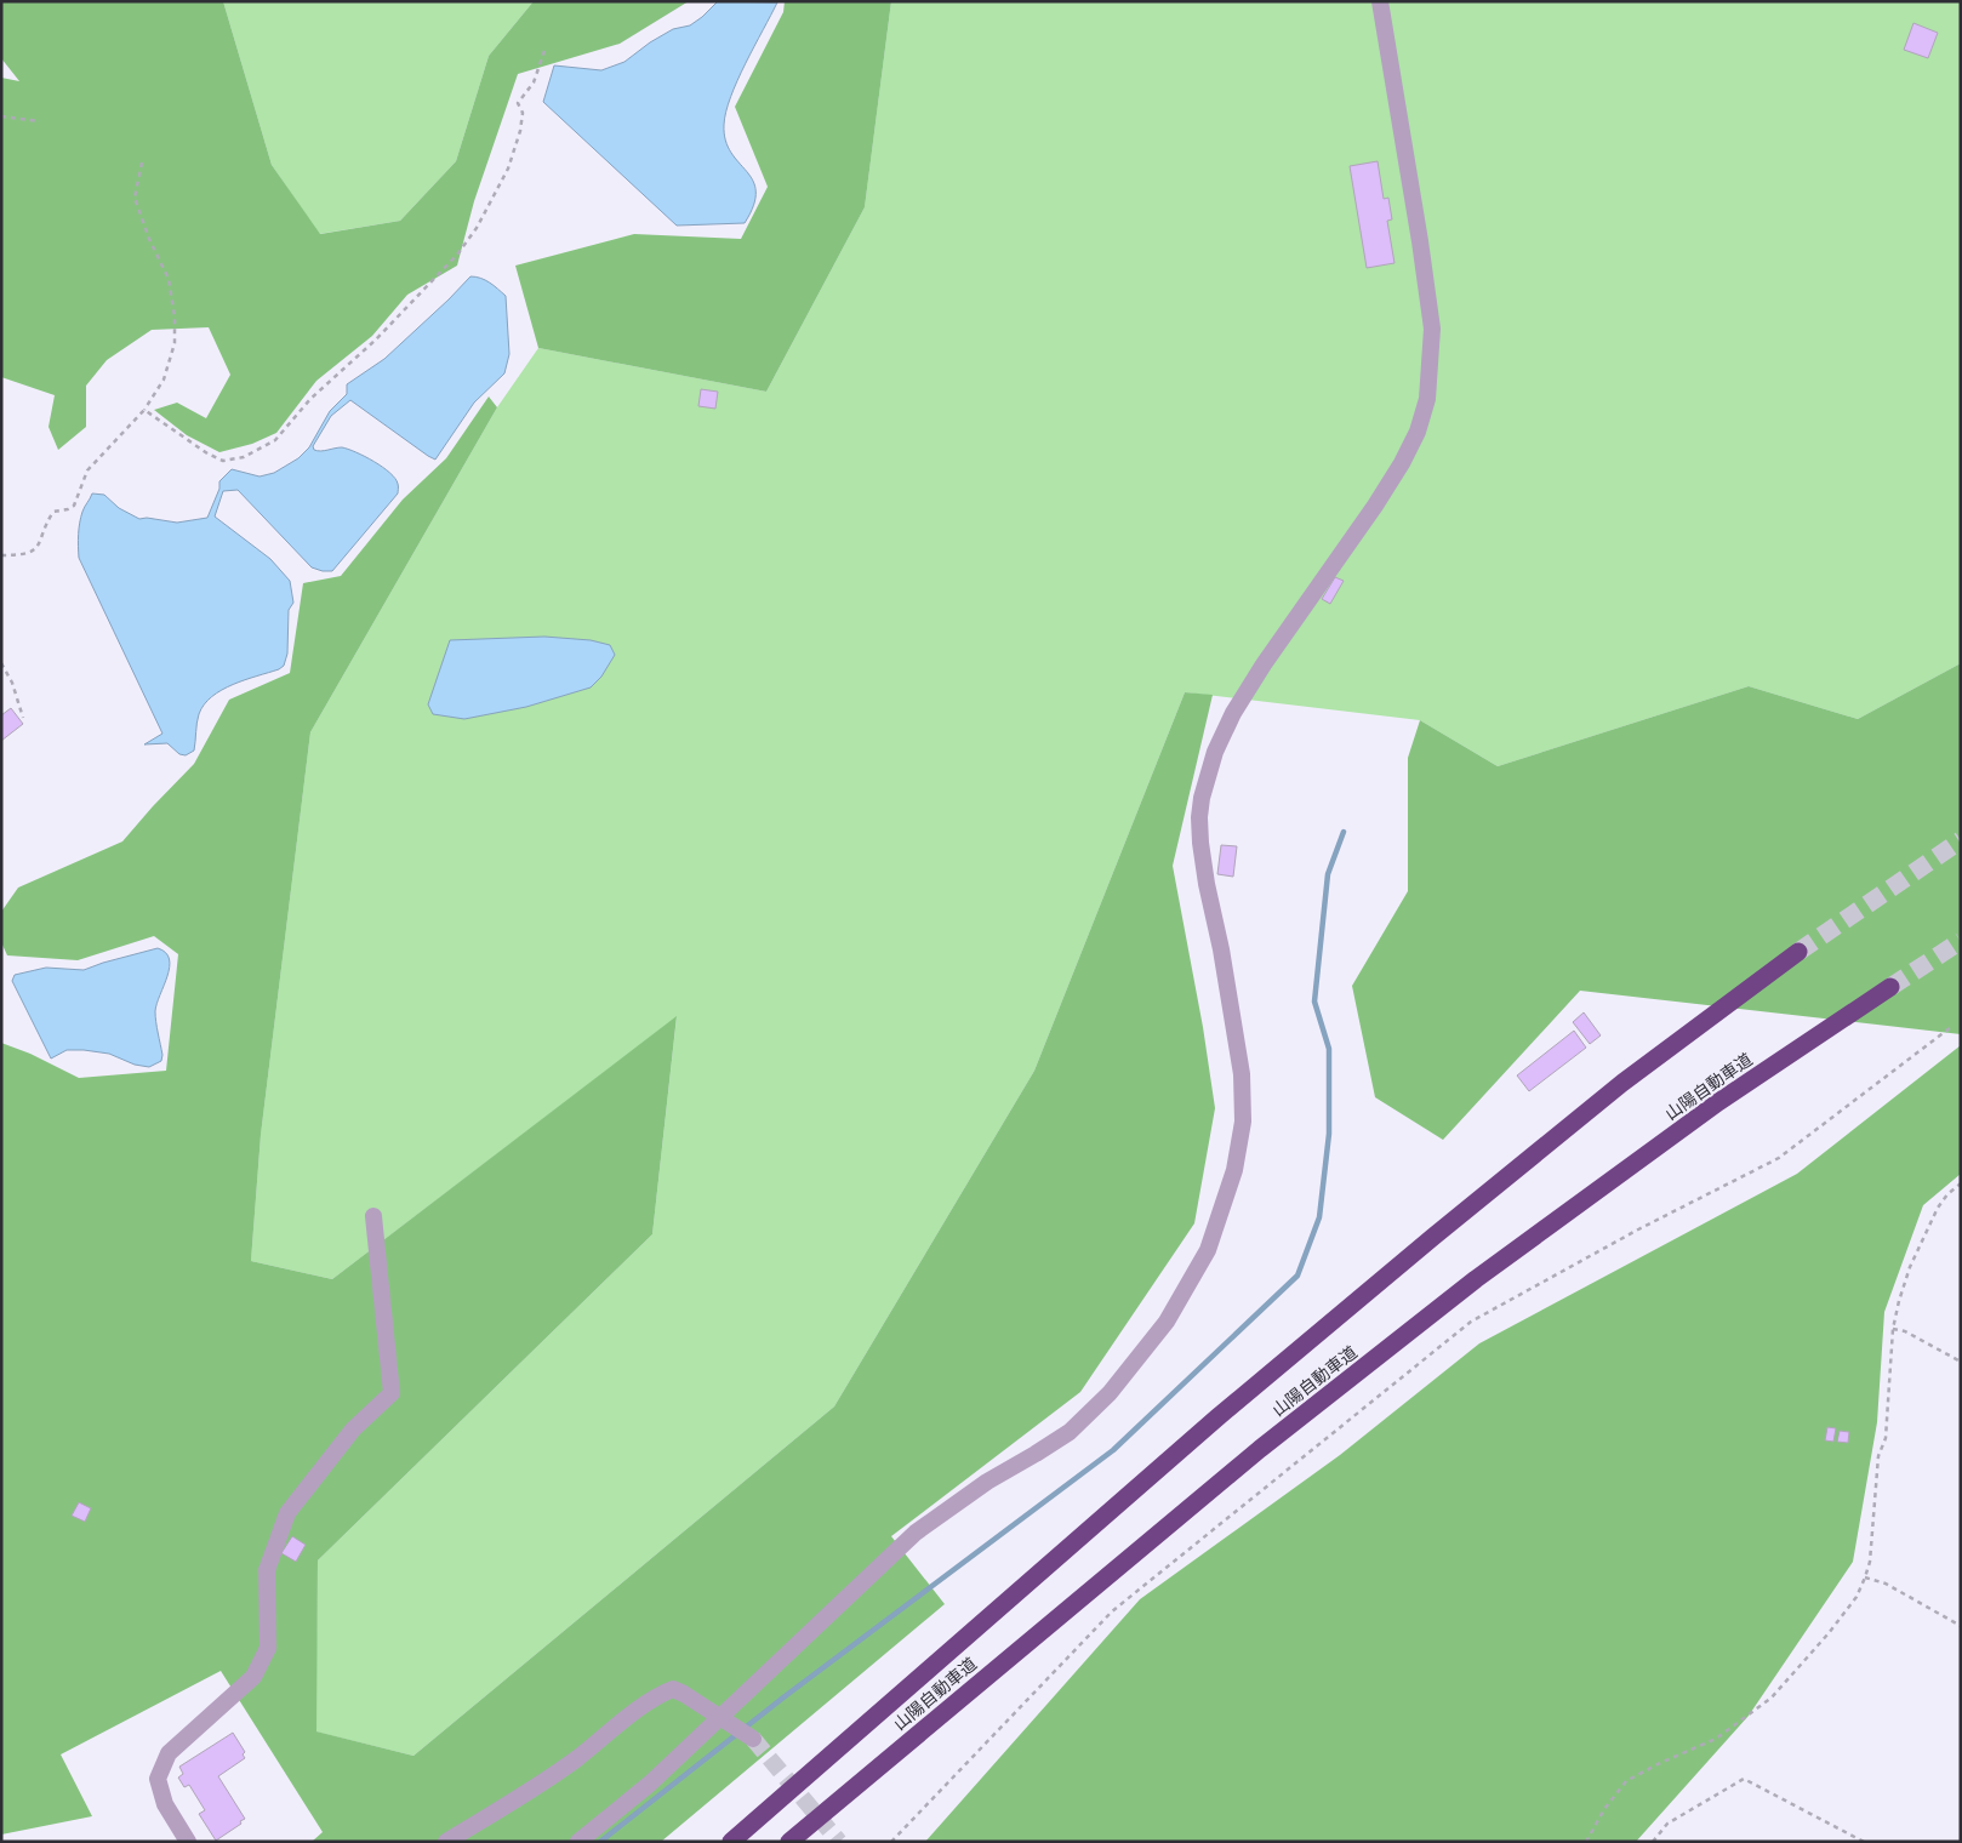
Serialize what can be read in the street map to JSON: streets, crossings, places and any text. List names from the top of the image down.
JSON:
{
  "streets": {
    "highway": ["山陽自動車道"]
  }
}
